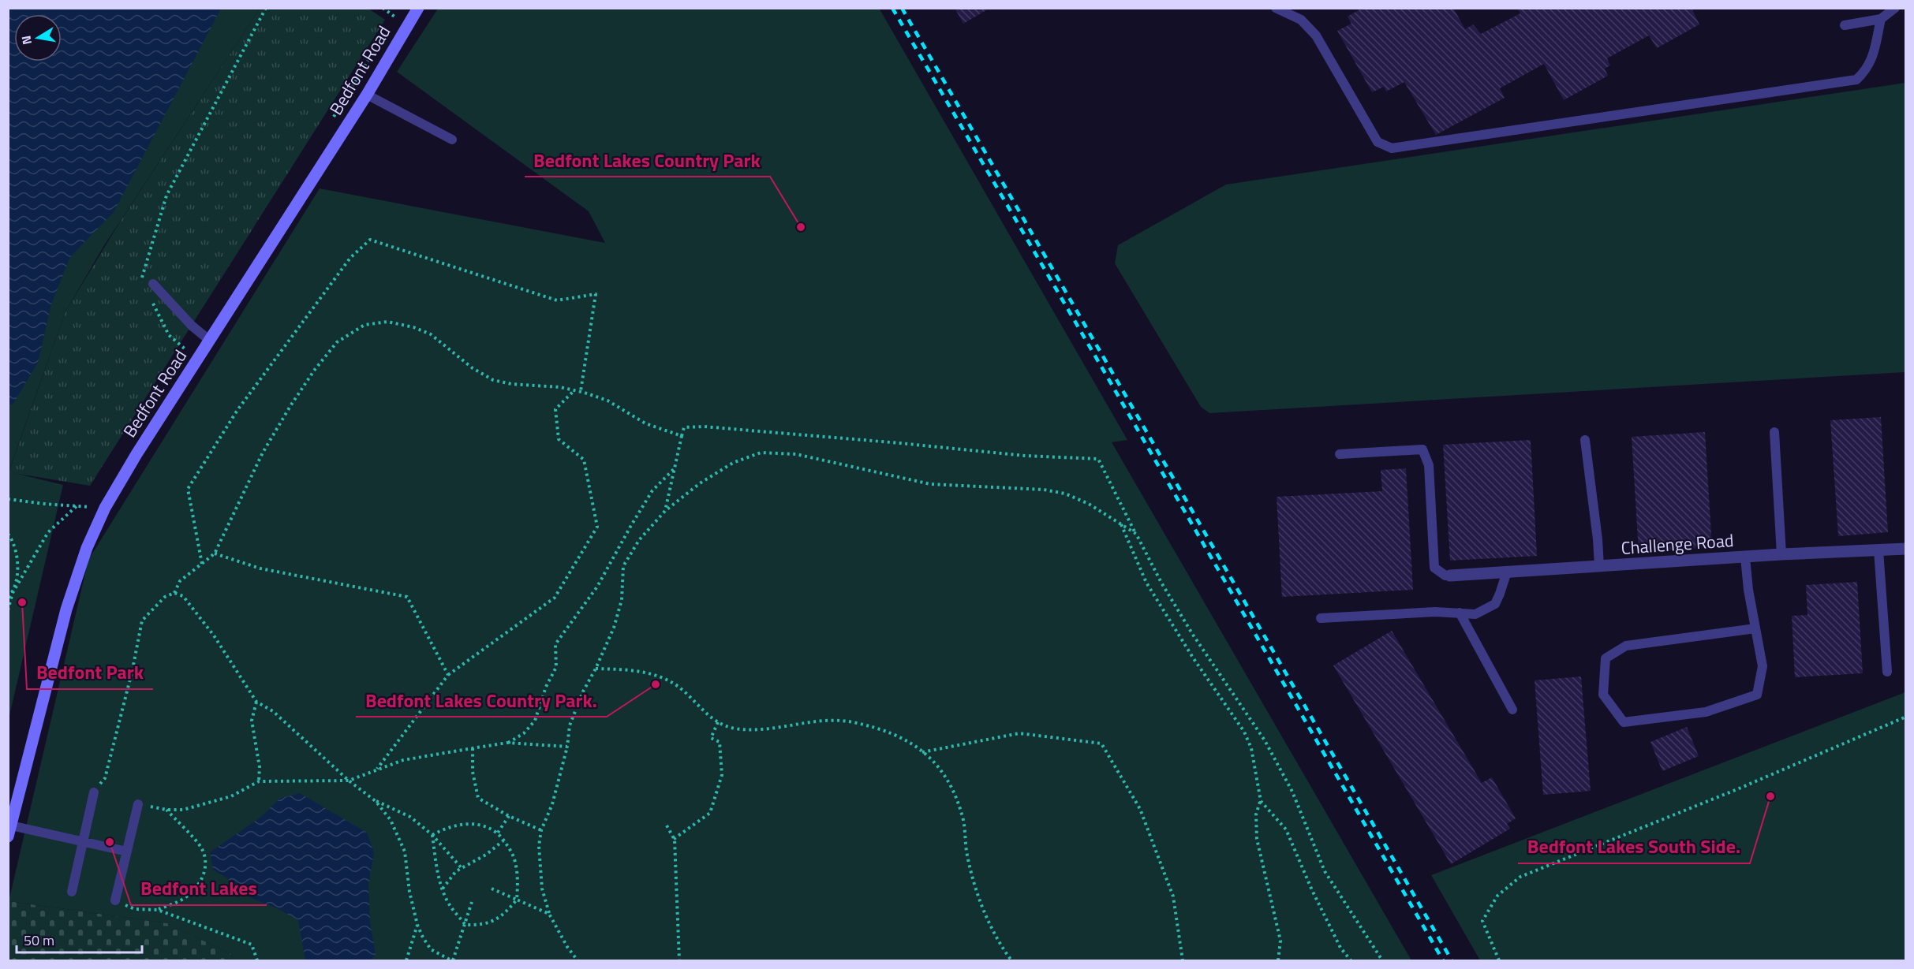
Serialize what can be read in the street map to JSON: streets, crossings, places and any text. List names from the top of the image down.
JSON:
{
  "streets": {
    "street": ["Bedfont Road", "Challenge Road"]
  },
  "places": [
    "Bedfont Lakes Country Park",
    "Bedfont Park",
    "Bedfont Lakes Country Park.",
    "Bedfont Lakes South Side.",
    "Bedfont Lakes"
  ],
  "scale_bar": "50 m",
  "north": "left"
}
